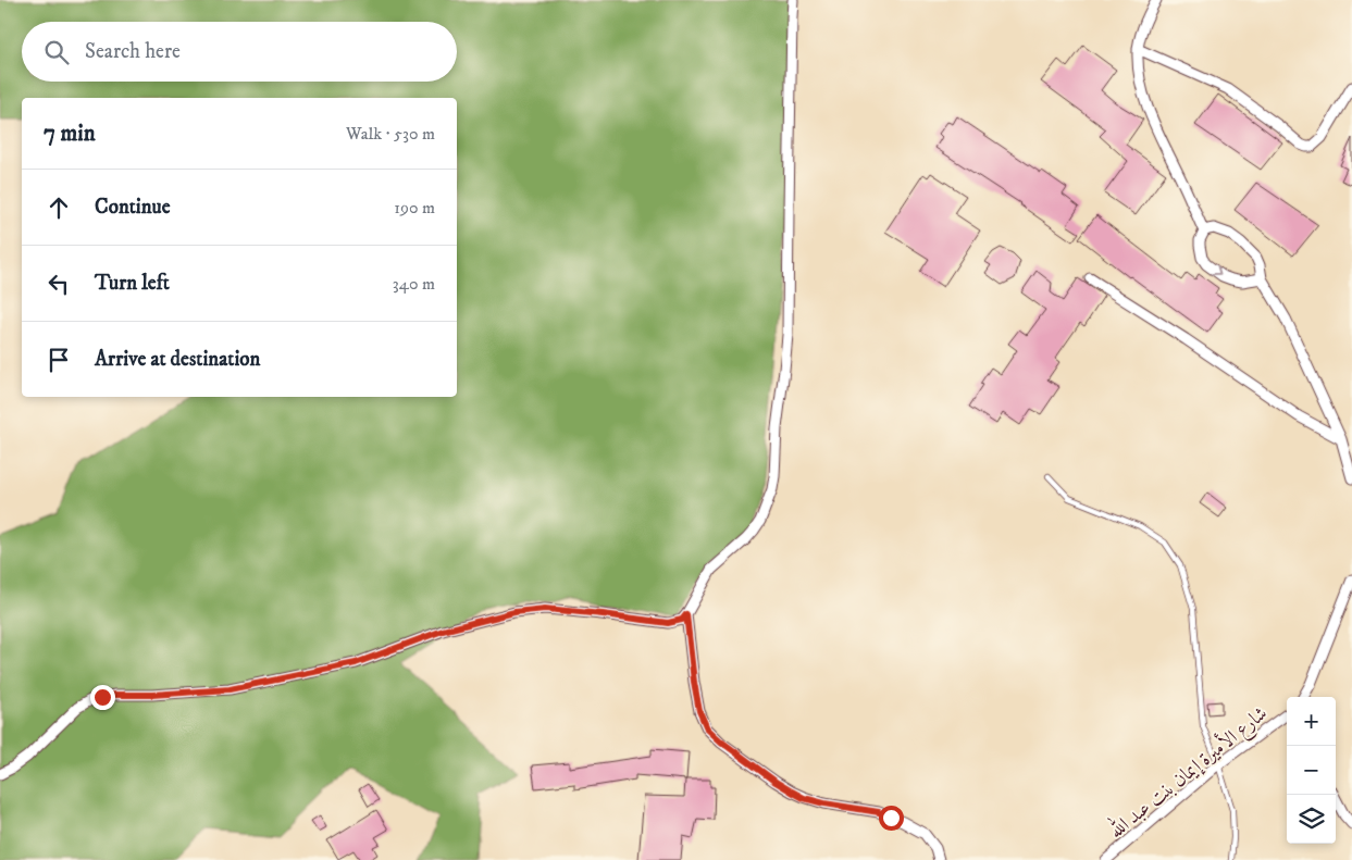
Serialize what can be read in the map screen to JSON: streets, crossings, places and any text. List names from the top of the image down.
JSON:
{
  "streets": {
    "street": ["شارع الأميرة إيمان بنت عبد الله"]
  },
  "page": {
    "search": "Search here",
    "heading": ["7 min", "Walk · 530 m"],
    "list": [
      ["Continue", "190 m"],
      ["Turn left", "340 m"],
      "Arrive at destination"
    ],
    "map_buttons": ["+", "−"]
  }
}
